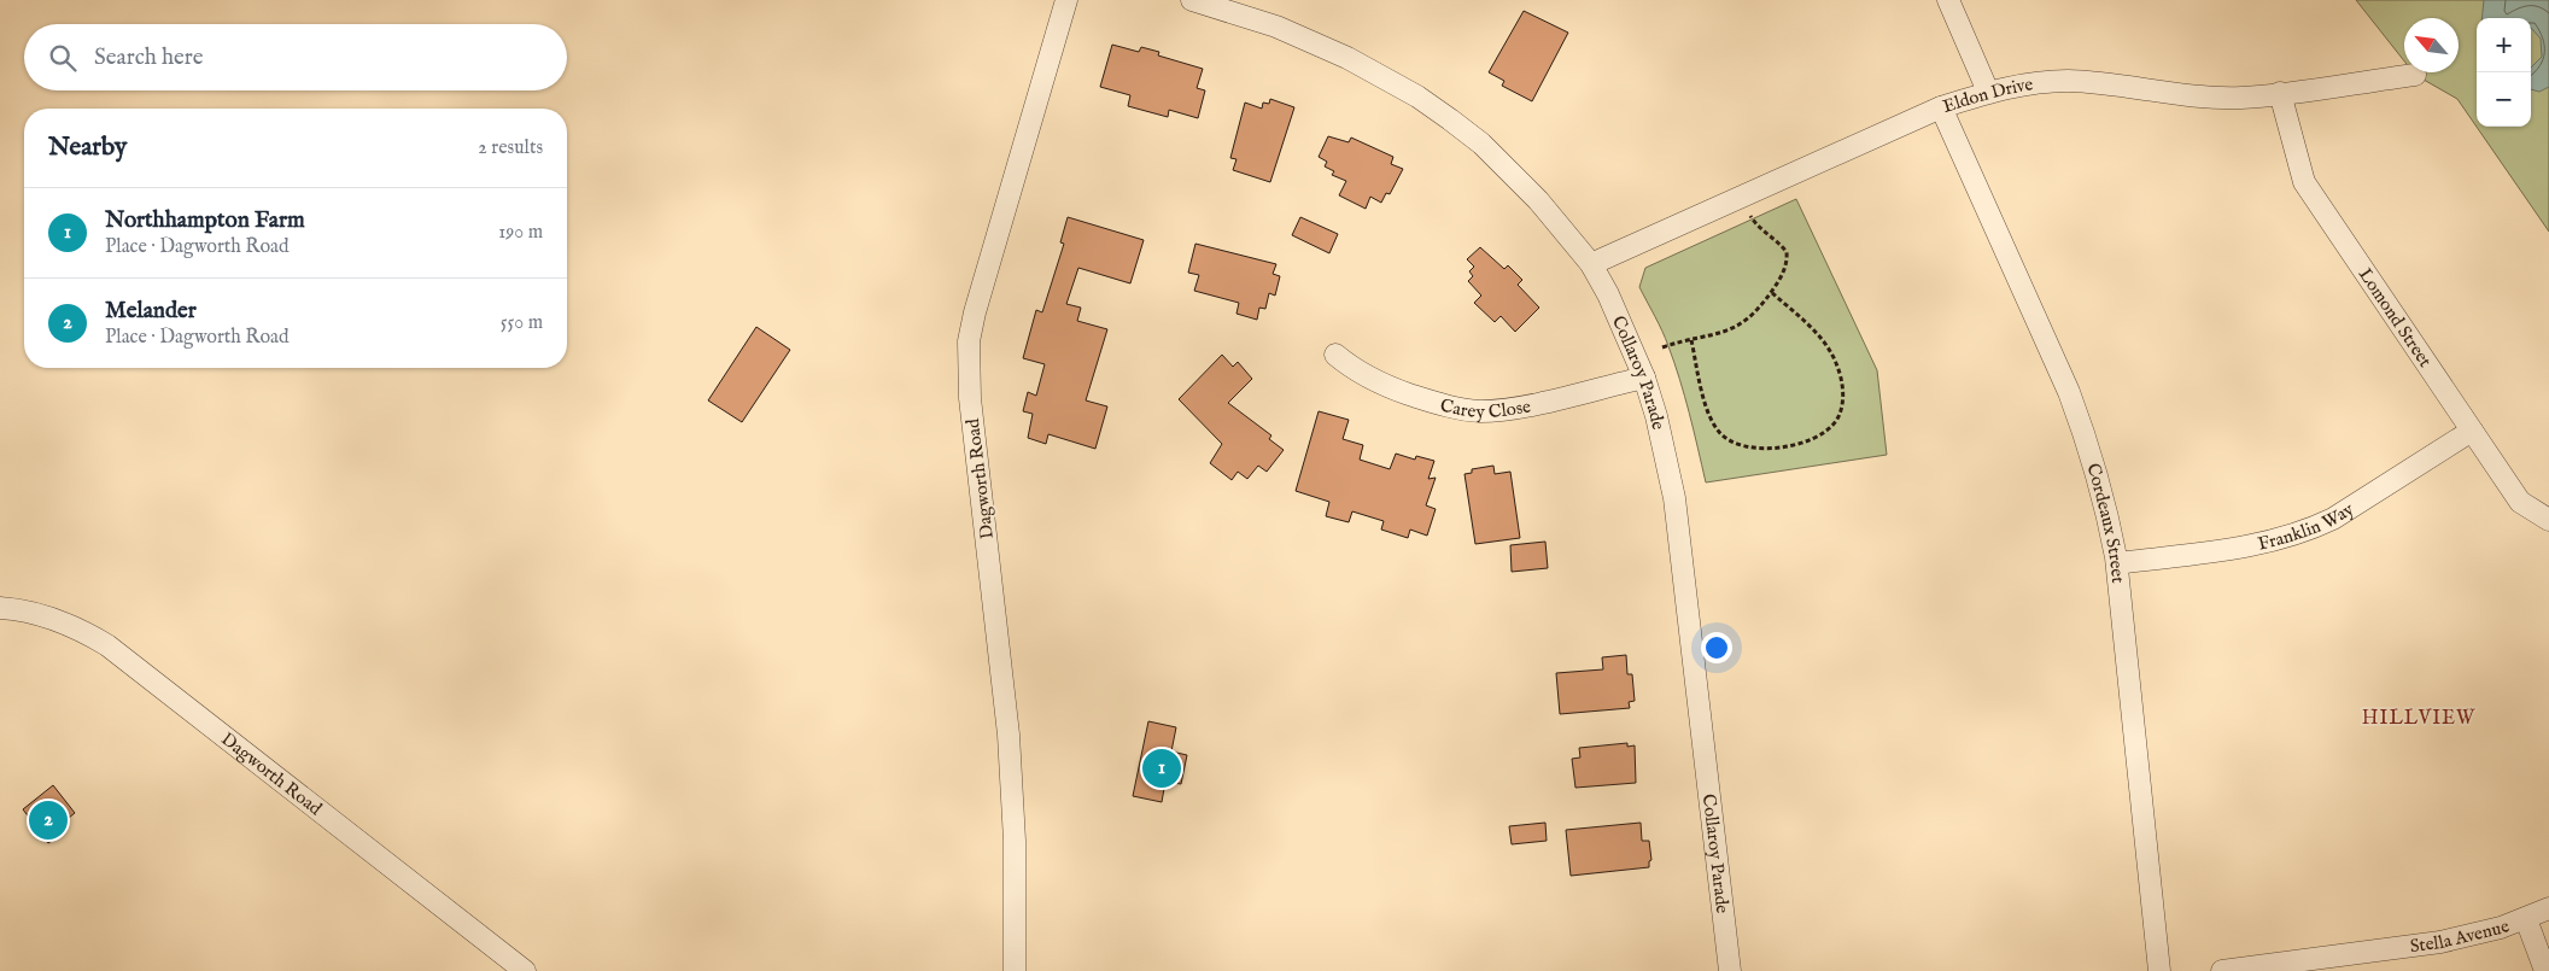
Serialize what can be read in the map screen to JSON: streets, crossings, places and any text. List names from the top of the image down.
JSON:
{
  "streets": {
    "street": [
      "Eldon Drive",
      "Lomond Street",
      "Collaroy Parade",
      "Carey Close",
      "Dagworth Road",
      "Cordeaux Street",
      "Franklin Way",
      "Stella Avenue"
    ]
  },
  "crossings": [
    ["Eldon Drive", "Lomond Street"],
    ["Eldon Drive", "Collaroy Parade"],
    ["Eldon Drive", "Cordeaux Street"],
    ["Lomond Street", "Franklin Way"],
    ["Collaroy Parade", "Carey Close"],
    ["Cordeaux Street", "Franklin Way"]
  ],
  "districts": ["HILLVIEW"],
  "north": "top left",
  "page": {
    "map_buttons": ["+", "−"],
    "search": "Search here",
    "heading": ["Nearby", "2 results"],
    "list": [
      {
        "mark": "1",
        "name": "Northhampton Farm",
        "note": "Place · Dagworth Road",
        "value": "190 m"
      },
      {
        "mark": "2",
        "name": "Melander",
        "note": "Place · Dagworth Road",
        "value": "550 m"
      }
    ],
    "pins": ["1", "2"]
  }
}
